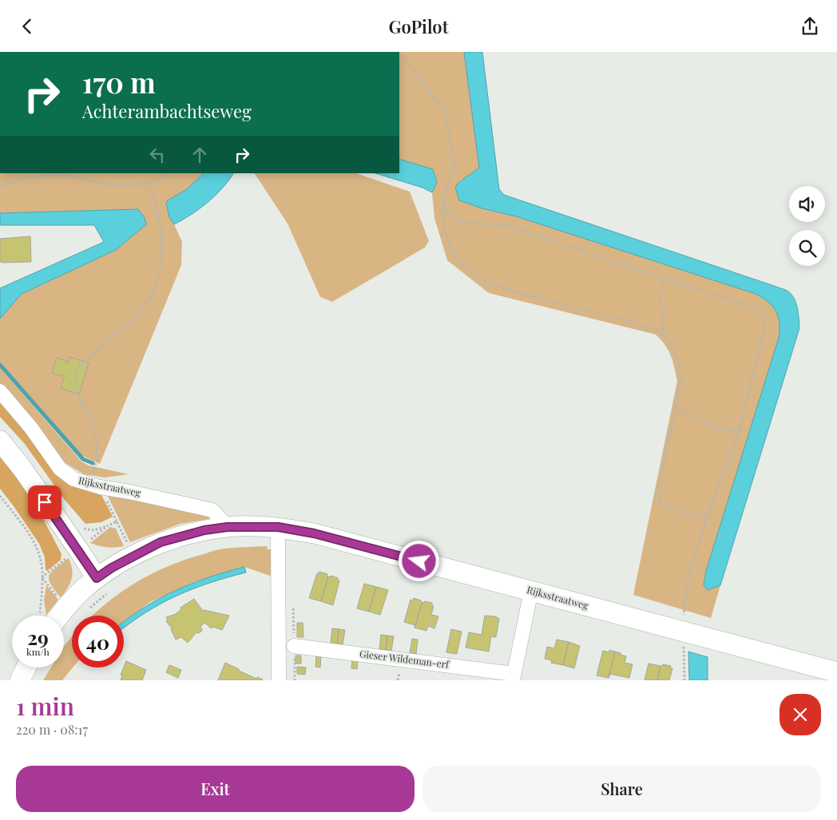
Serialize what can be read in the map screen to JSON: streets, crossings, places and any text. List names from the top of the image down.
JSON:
{
  "streets": {
    "street": ["Rijksstraatweg", "Gieser Wildeman-erf"]
  },
  "crossings": [
    ["Rijksstraatweg", "Gieser Wildeman-erf"]
  ],
  "page": {
    "header": "GoPilot",
    "turn": ["170 m", "Achterambachtseweg"],
    "speed": "29 km/h",
    "limit": "40",
    "heading": ["1 min", "220 m · 08:17"],
    "buttons": ["Exit", "Share"]
  }
}
